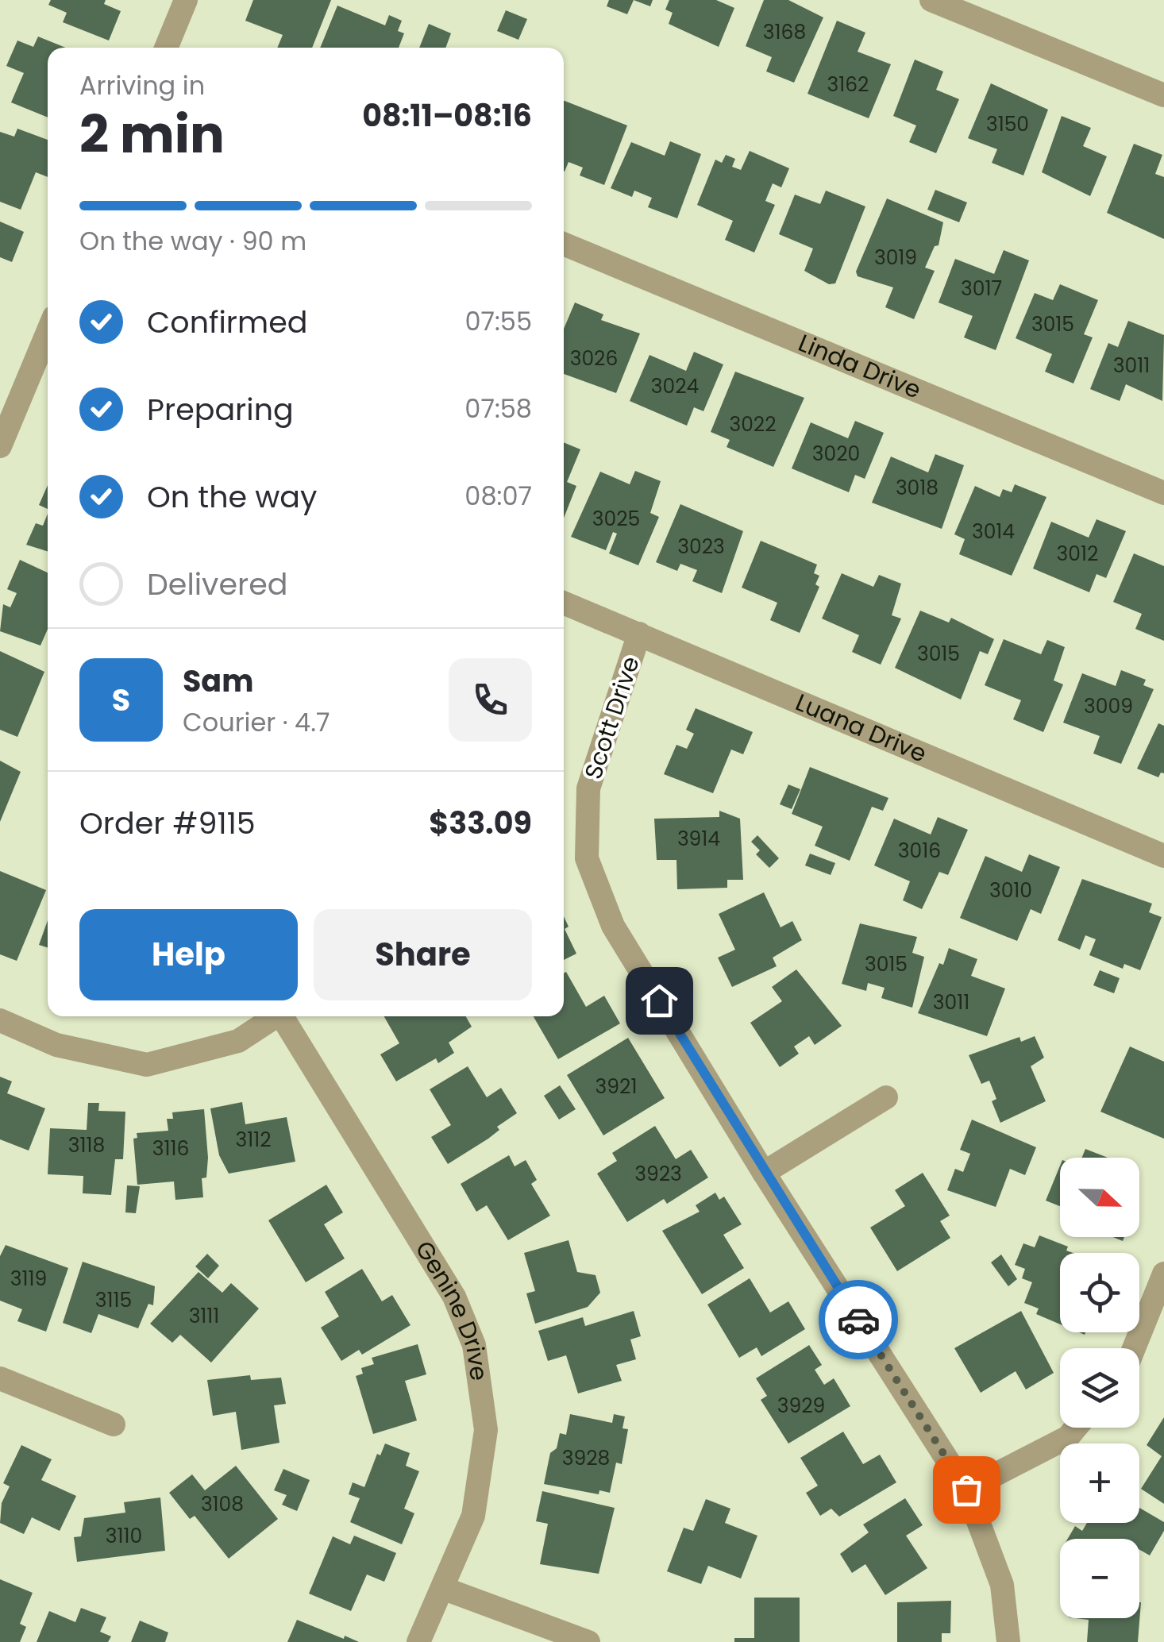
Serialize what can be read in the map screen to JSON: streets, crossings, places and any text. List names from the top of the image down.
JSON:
{
  "streets": {
    "street": [
      "Linda Drive",
      "Scott Drive",
      "Luana Drive",
      "Genine Drive"
    ]
  },
  "crossings": [
    ["Scott Drive", "Luana Drive"]
  ],
  "house_numbers": [
    "3168",
    "3162",
    "3150",
    "3019",
    "3017",
    "3015",
    "3026",
    "3011",
    "3024",
    "3022",
    "3020",
    "3018",
    "3025",
    "3014",
    "3023",
    "3012",
    "3015",
    "3009",
    "3914",
    "3016",
    "3010",
    "3015",
    "3011",
    "3921",
    "3112",
    "3118",
    "3116",
    "3923",
    "3119",
    "3115",
    "3111",
    "3929",
    "3928",
    "3108",
    "3110"
  ],
  "north": "right",
  "page": {
    "heading": ["2 min", "Arriving in", "08:11–08:16"],
    "panel": [
      "Sam",
      "Courier · 4.7",
      "Order #9115",
      "$33.09"
    ],
    "bar": "On the way · 90 m",
    "list": [
      ["Confirmed", "07:55"],
      ["Preparing", "07:58"],
      ["On the way", "08:07"],
      "Delivered"
    ],
    "round": "S",
    "buttons": ["Help", "Share"],
    "map_buttons": ["+", "−"]
  }
}
